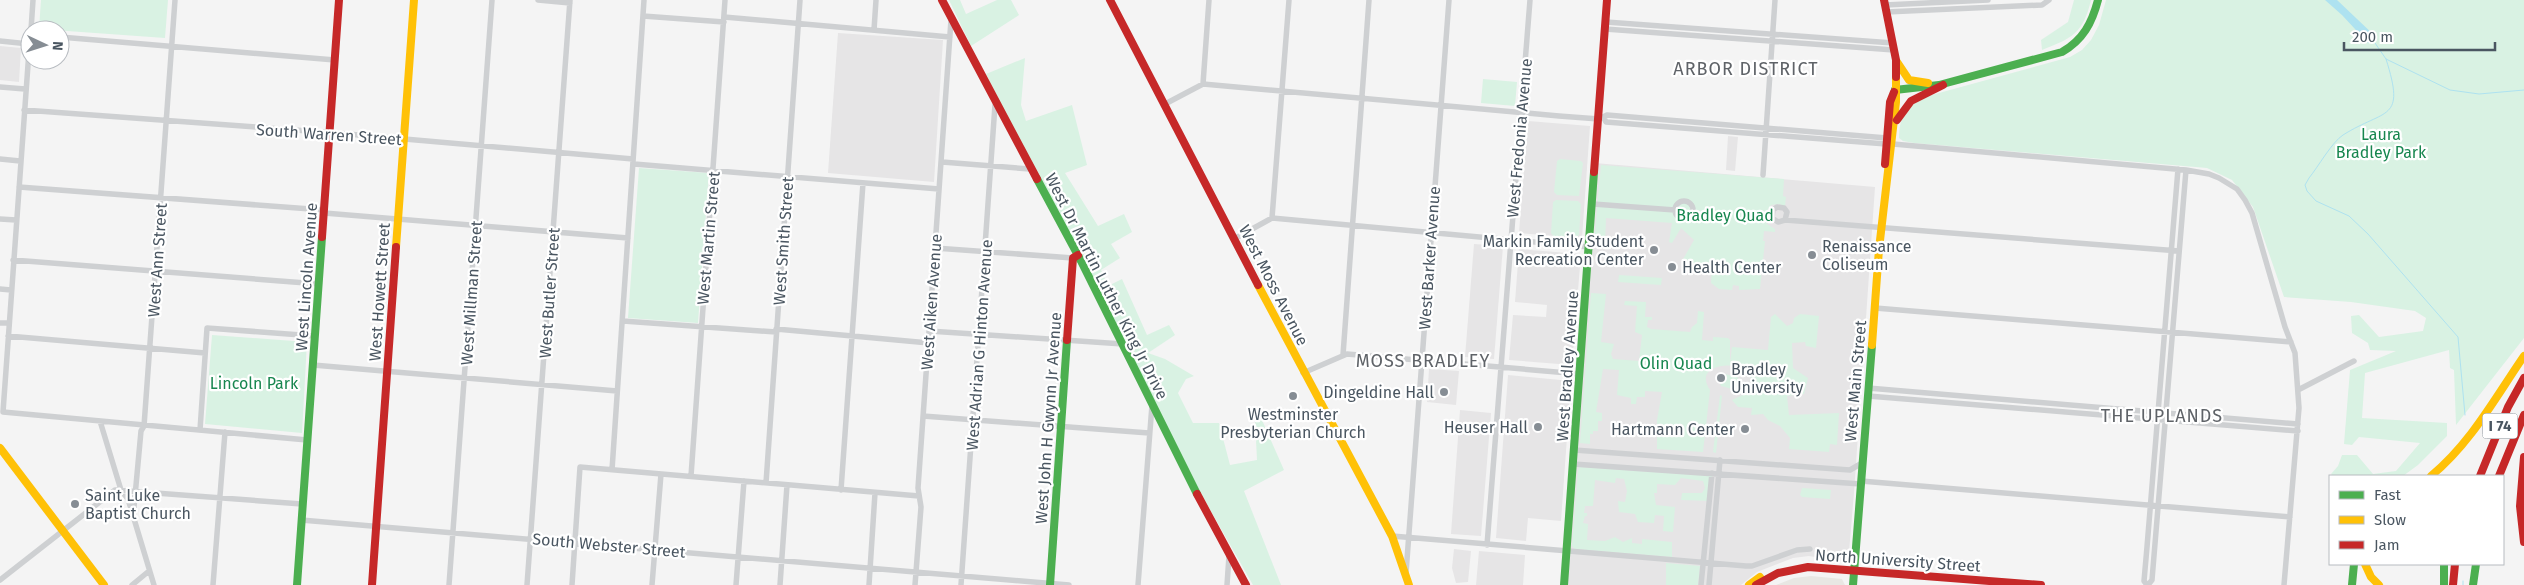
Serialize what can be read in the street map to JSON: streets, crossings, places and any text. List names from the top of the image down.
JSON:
{
  "streets": {
    "main road": [
      "West Lincoln Avenue",
      "West Moss Avenue",
      "West Dr Martin Luther King Jr Drive",
      "West Howett Street",
      "West Bradley Avenue",
      "West Main Street",
      "West John H Gwynn Jr Avenue",
      "I 74",
      "North University Street"
    ],
    "street": [
      "South Warren Street",
      "West Fredonia Avenue",
      "West Martin Street",
      "West Smith Street",
      "West Barker Avenue",
      "West Ann Street",
      "West Millman Street",
      "West Butler Street",
      "West Aiken Avenue",
      "West Adrian G Hinton Avenue",
      "South Webster Street"
    ]
  },
  "crossings": [
    ["South Warren Street", "West Martin Street"],
    ["South Warren Street", "West Smith Street"],
    ["South Warren Street", "West Ann Street"],
    ["South Warren Street", "West Lincoln Avenue"],
    ["South Warren Street", "West Howett Street"],
    ["South Warren Street", "West Millman Street"],
    ["South Warren Street", "West Butler Street"],
    ["South Warren Street", "West Aiken Avenue"],
    ["West Barker Avenue", "West Moss Avenue"],
    ["West Lincoln Avenue", "South Webster Street"],
    ["West Dr Martin Luther King Jr Drive", "West Aiken Avenue"],
    ["West Dr Martin Luther King Jr Drive", "West Adrian G Hinton Avenue"],
    ["West Dr Martin Luther King Jr Drive", "West John H Gwynn Jr Avenue"],
    ["West Howett Street", "South Webster Street"],
    ["West Millman Street", "South Webster Street"],
    ["West Butler Street", "South Webster Street"],
    ["West Aiken Avenue", "South Webster Street"],
    ["West Adrian G Hinton Avenue", "South Webster Street"],
    ["West Main Street", "North University Street"],
    ["West John H Gwynn Jr Avenue", "South Webster Street"]
  ],
  "districts": ["ARBOR DISTRICT", "MOSS BRADLEY", "THE UPLANDS"],
  "parks": [
    "Laura Bradley Park",
    "Bradley Quad",
    "Olin Quad",
    "Lincoln Park"
  ],
  "places": [
    "Markin Family Student Recreation Center",
    "Renaissance Coliseum",
    "Health Center",
    "Bradley University",
    "Dingeldine Hall",
    "Westminster Presbyterian Church",
    "Heuser Hall",
    "Hartmann Center",
    "Saint Luke Baptist Church"
  ],
  "legend": ["Fast", "Slow", "Jam"],
  "scale_bar": "200 m",
  "north": "right"
}
